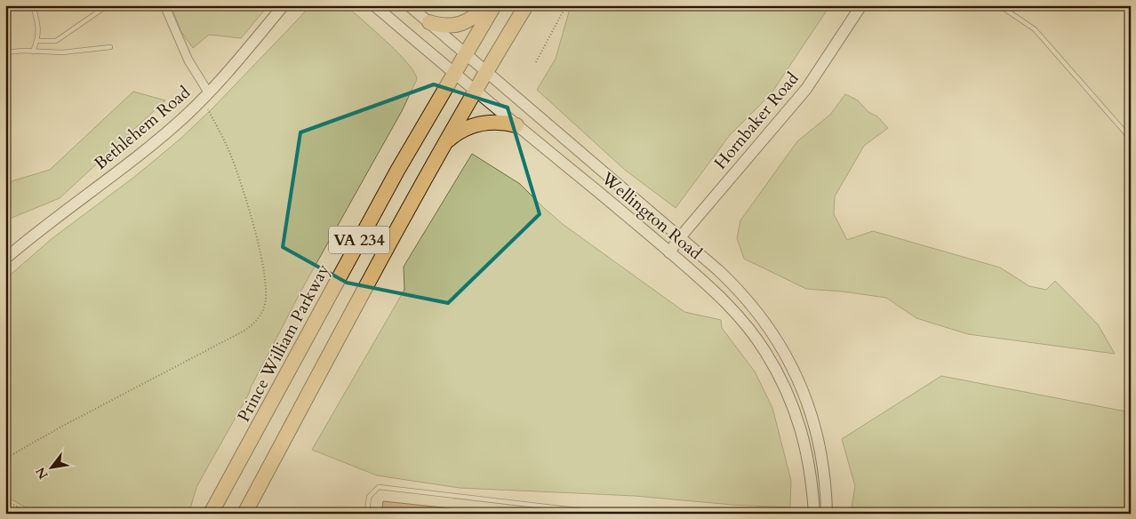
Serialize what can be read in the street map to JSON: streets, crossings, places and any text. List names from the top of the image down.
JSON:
{
  "streets": {
    "highway": ["VA 234", "Prince William Parkway"],
    "main road": ["Hornbaker Road", "Bethlehem Road", "Wellington Road"]
  },
  "crossings": [
    ["Hornbaker Road", "Wellington Road"],
    ["Wellington Road", "VA 234"],
    ["Wellington Road", "Prince William Parkway"]
  ],
  "north": "bottom left"
}
